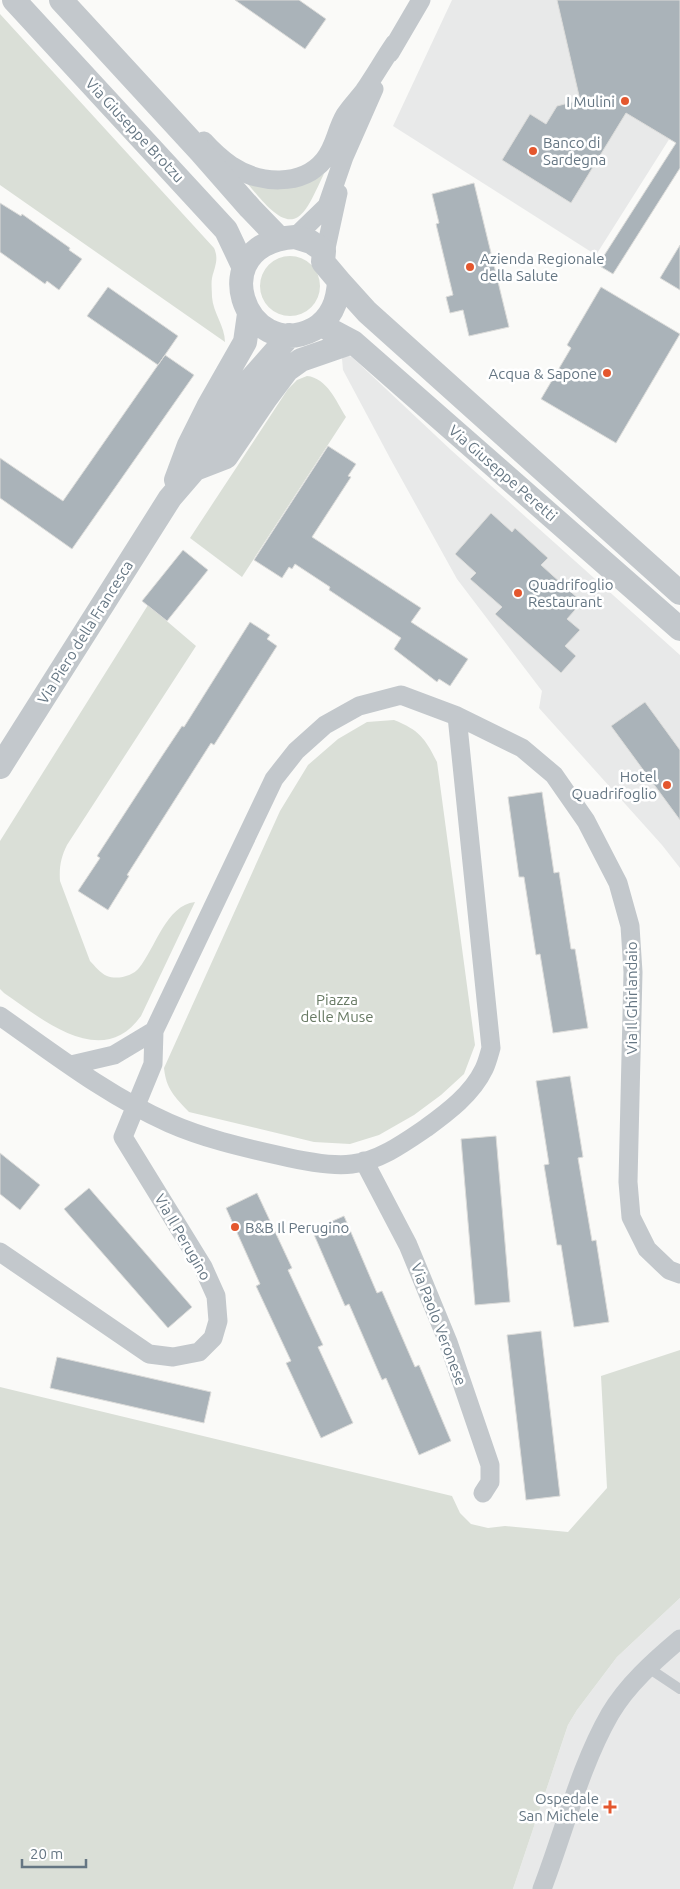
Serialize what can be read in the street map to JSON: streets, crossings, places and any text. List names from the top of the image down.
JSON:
{
  "streets": {
    "street": [
      "Via Giuseppe Brotzu",
      "Via Giuseppe Peretti",
      "Via Piero della Francesca",
      "Via Il Ghirlandaio",
      "Via Il Perugino",
      "Via Paolo Veronese"
    ]
  },
  "crossings": [
    ["Via Giuseppe Brotzu", "Via Giuseppe Peretti"],
    ["Via Giuseppe Brotzu", "Via Piero della Francesca"],
    ["Via Giuseppe Peretti", "Via Piero della Francesca"]
  ],
  "parks": ["Piazza delle Muse"],
  "places": {
    "other": [
      "I Mulini",
      "Banco di Sardegna",
      "Azienda Regionale della Salute",
      "Acqua & Sapone",
      "Quadrifoglio Restaurant",
      "Hotel Quadrifoglio",
      "B&B Il Perugino"
    ],
    "health": ["Ospedale San Michele"]
  },
  "scale_bar": "20 m"
}
